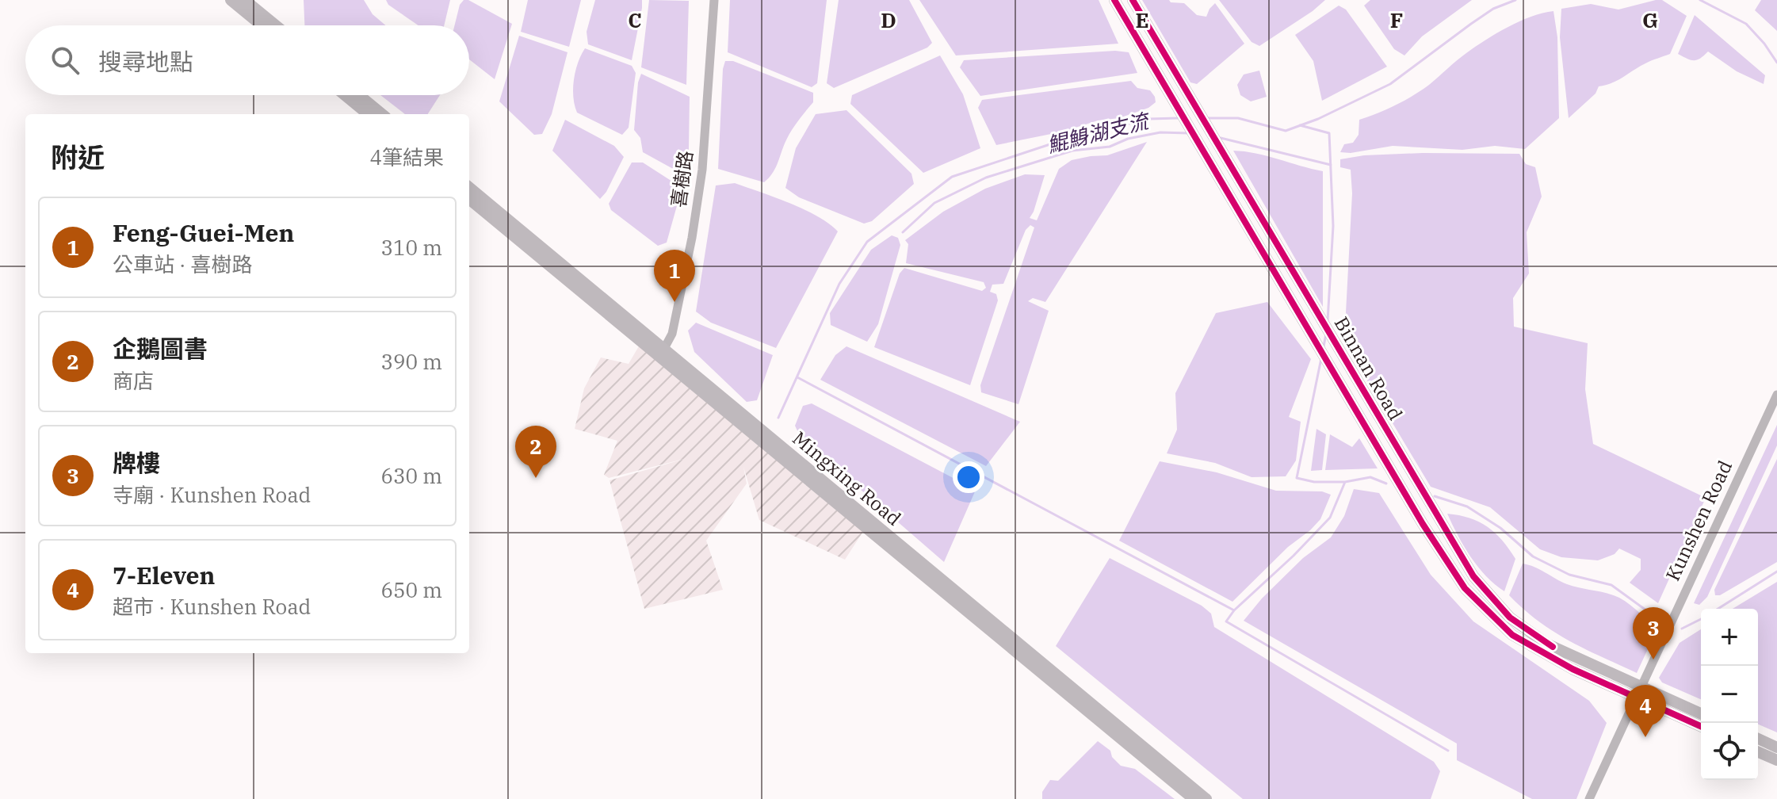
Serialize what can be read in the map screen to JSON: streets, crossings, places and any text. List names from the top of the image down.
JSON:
{
  "streets": {
    "main road": ["Binnan Road", "Mingxing Road"],
    "street": ["喜樹路", "Kunshen Road"]
  },
  "crossings": [
    ["喜樹路", "Mingxing Road"],
    ["Binnan Road", "Kunshen Road"]
  ],
  "water": ["鯤鯓湖支流"],
  "page": {
    "search": "搜尋地點",
    "heading": ["附近", "4筆結果"],
    "list": [
      {
        "mark": "1",
        "name": "Feng-Guei-Men",
        "note": "公車站 · 喜樹路",
        "value": "310 m"
      },
      {
        "mark": "2",
        "name": "企鵝圖書",
        "note": "商店",
        "value": "390 m"
      },
      {
        "mark": "3",
        "name": "牌樓",
        "note": "寺廟 · Kunshen Road",
        "value": "630 m"
      },
      {
        "mark": "4",
        "name": "7-Eleven",
        "note": "超市 · Kunshen Road",
        "value": "650 m"
      }
    ],
    "pins": [
      "1",
      "2",
      "3",
      "4"
    ],
    "map_buttons": ["+", "−"]
  },
  "grid": {
    "columns": [
      "C",
      "D",
      "E",
      "F",
      "G"
    ]
  }
}
